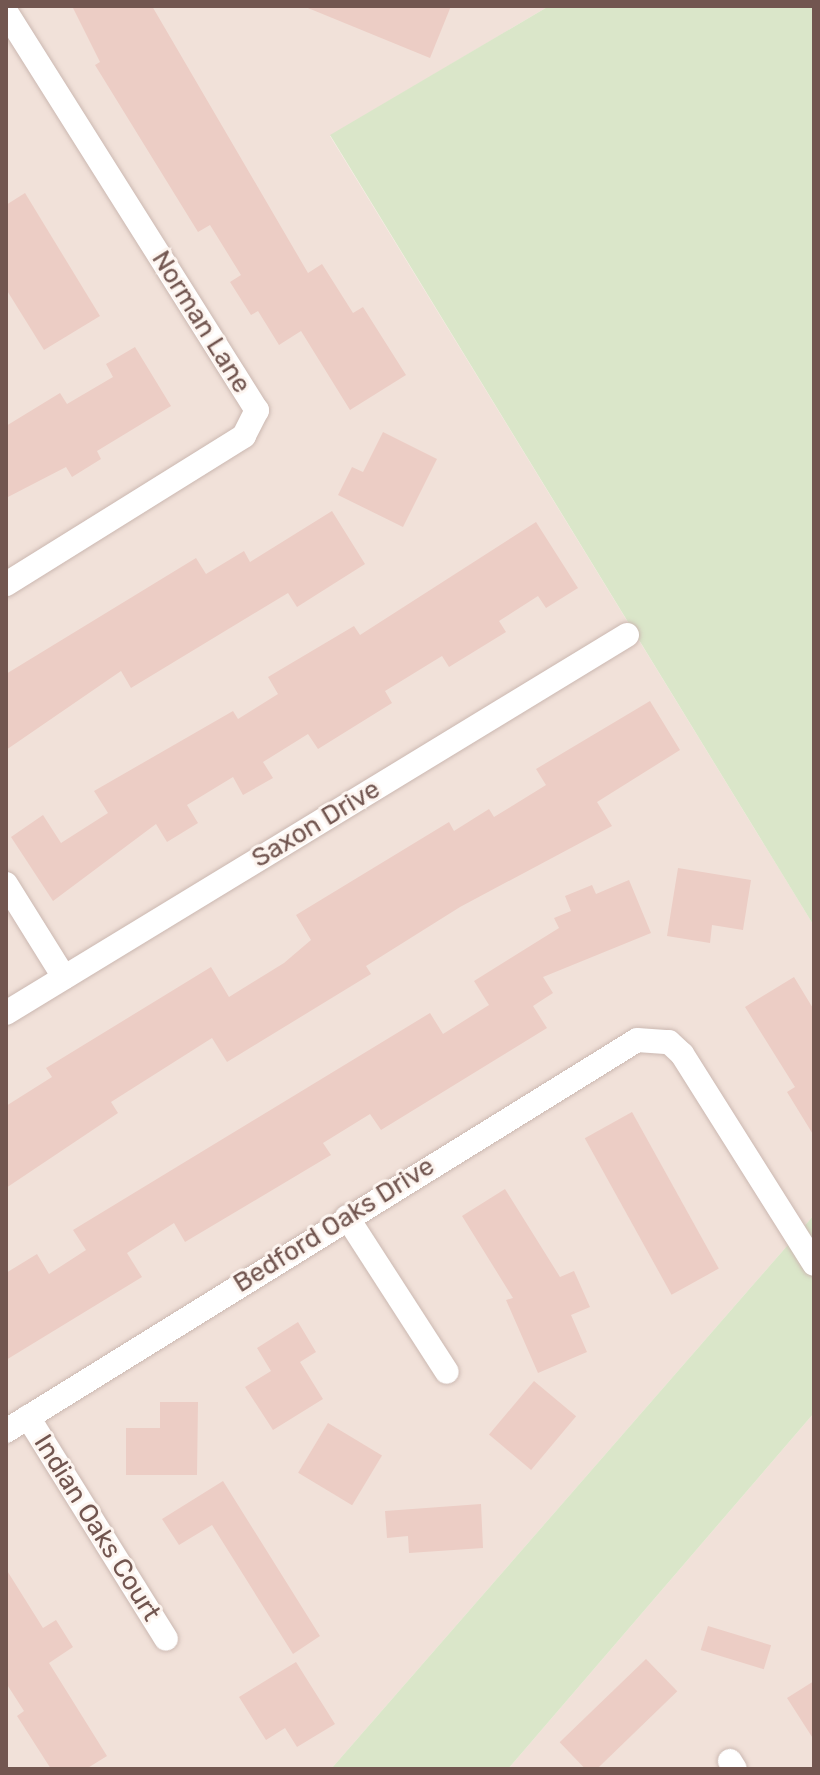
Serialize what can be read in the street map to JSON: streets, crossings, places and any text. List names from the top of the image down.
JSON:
{
  "streets": {
    "street": [
      "Norman Lane",
      "Saxon Drive",
      "Bedford Oaks Drive",
      "Indian Oaks Court"
    ]
  },
  "crossings": [
    ["Bedford Oaks Drive", "Indian Oaks Court"]
  ]
}
